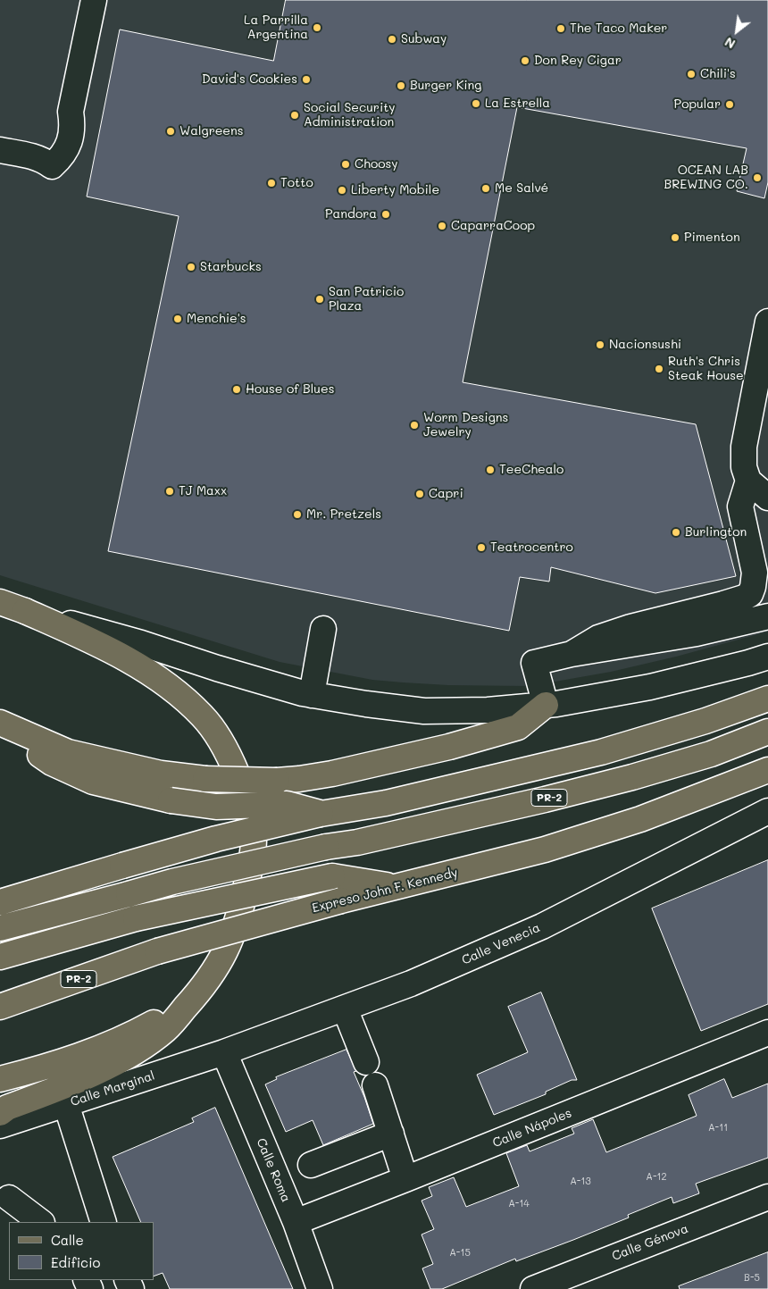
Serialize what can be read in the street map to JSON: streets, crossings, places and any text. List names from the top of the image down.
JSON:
{
  "streets": {
    "main road": ["PR-2", "Expreso John F. Kennedy"],
    "street": [
      "Calle Venecia",
      "Calle Marginal",
      "Calle Nápoles",
      "Calle Roma",
      "Calle Génova"
    ]
  },
  "crossings": [
    ["Calle Venecia", "Calle Marginal"],
    ["Calle Venecia", "Calle Roma"],
    ["Calle Marginal", "Calle Roma"],
    ["Calle Nápoles", "Calle Roma"]
  ],
  "places": [
    "La Parrilla Argentina",
    "The Taco Maker",
    "Subway",
    "Don Rey Cigar",
    "Chili's",
    "David's Cookies",
    "Burger King",
    "La Estrella",
    "Popular",
    "Social Security Administration",
    "Walgreens",
    "Choosy",
    "OCEAN LAB BREWING CO.",
    "Totto",
    "Me Salvé",
    "Liberty Mobile",
    "Pandora",
    "CaparraCoop",
    "Pimenton",
    "Starbucks",
    "San Patricio Plaza",
    "Menchie's",
    "Nacionsushi",
    "Ruth's Chris Steak House",
    "House of Blues",
    "Worm Designs Jewelry",
    "TeeChealo",
    "TJ Maxx",
    "Capri",
    "Mr. Pretzels",
    "Burlington",
    "Teatrocentro"
  ],
  "house_numbers": [
    "A-11",
    "A-12",
    "A-13",
    "A-14",
    "A-15",
    "B-5"
  ],
  "legend": ["Calle", "Edificio"],
  "north": "bottom left"
}
